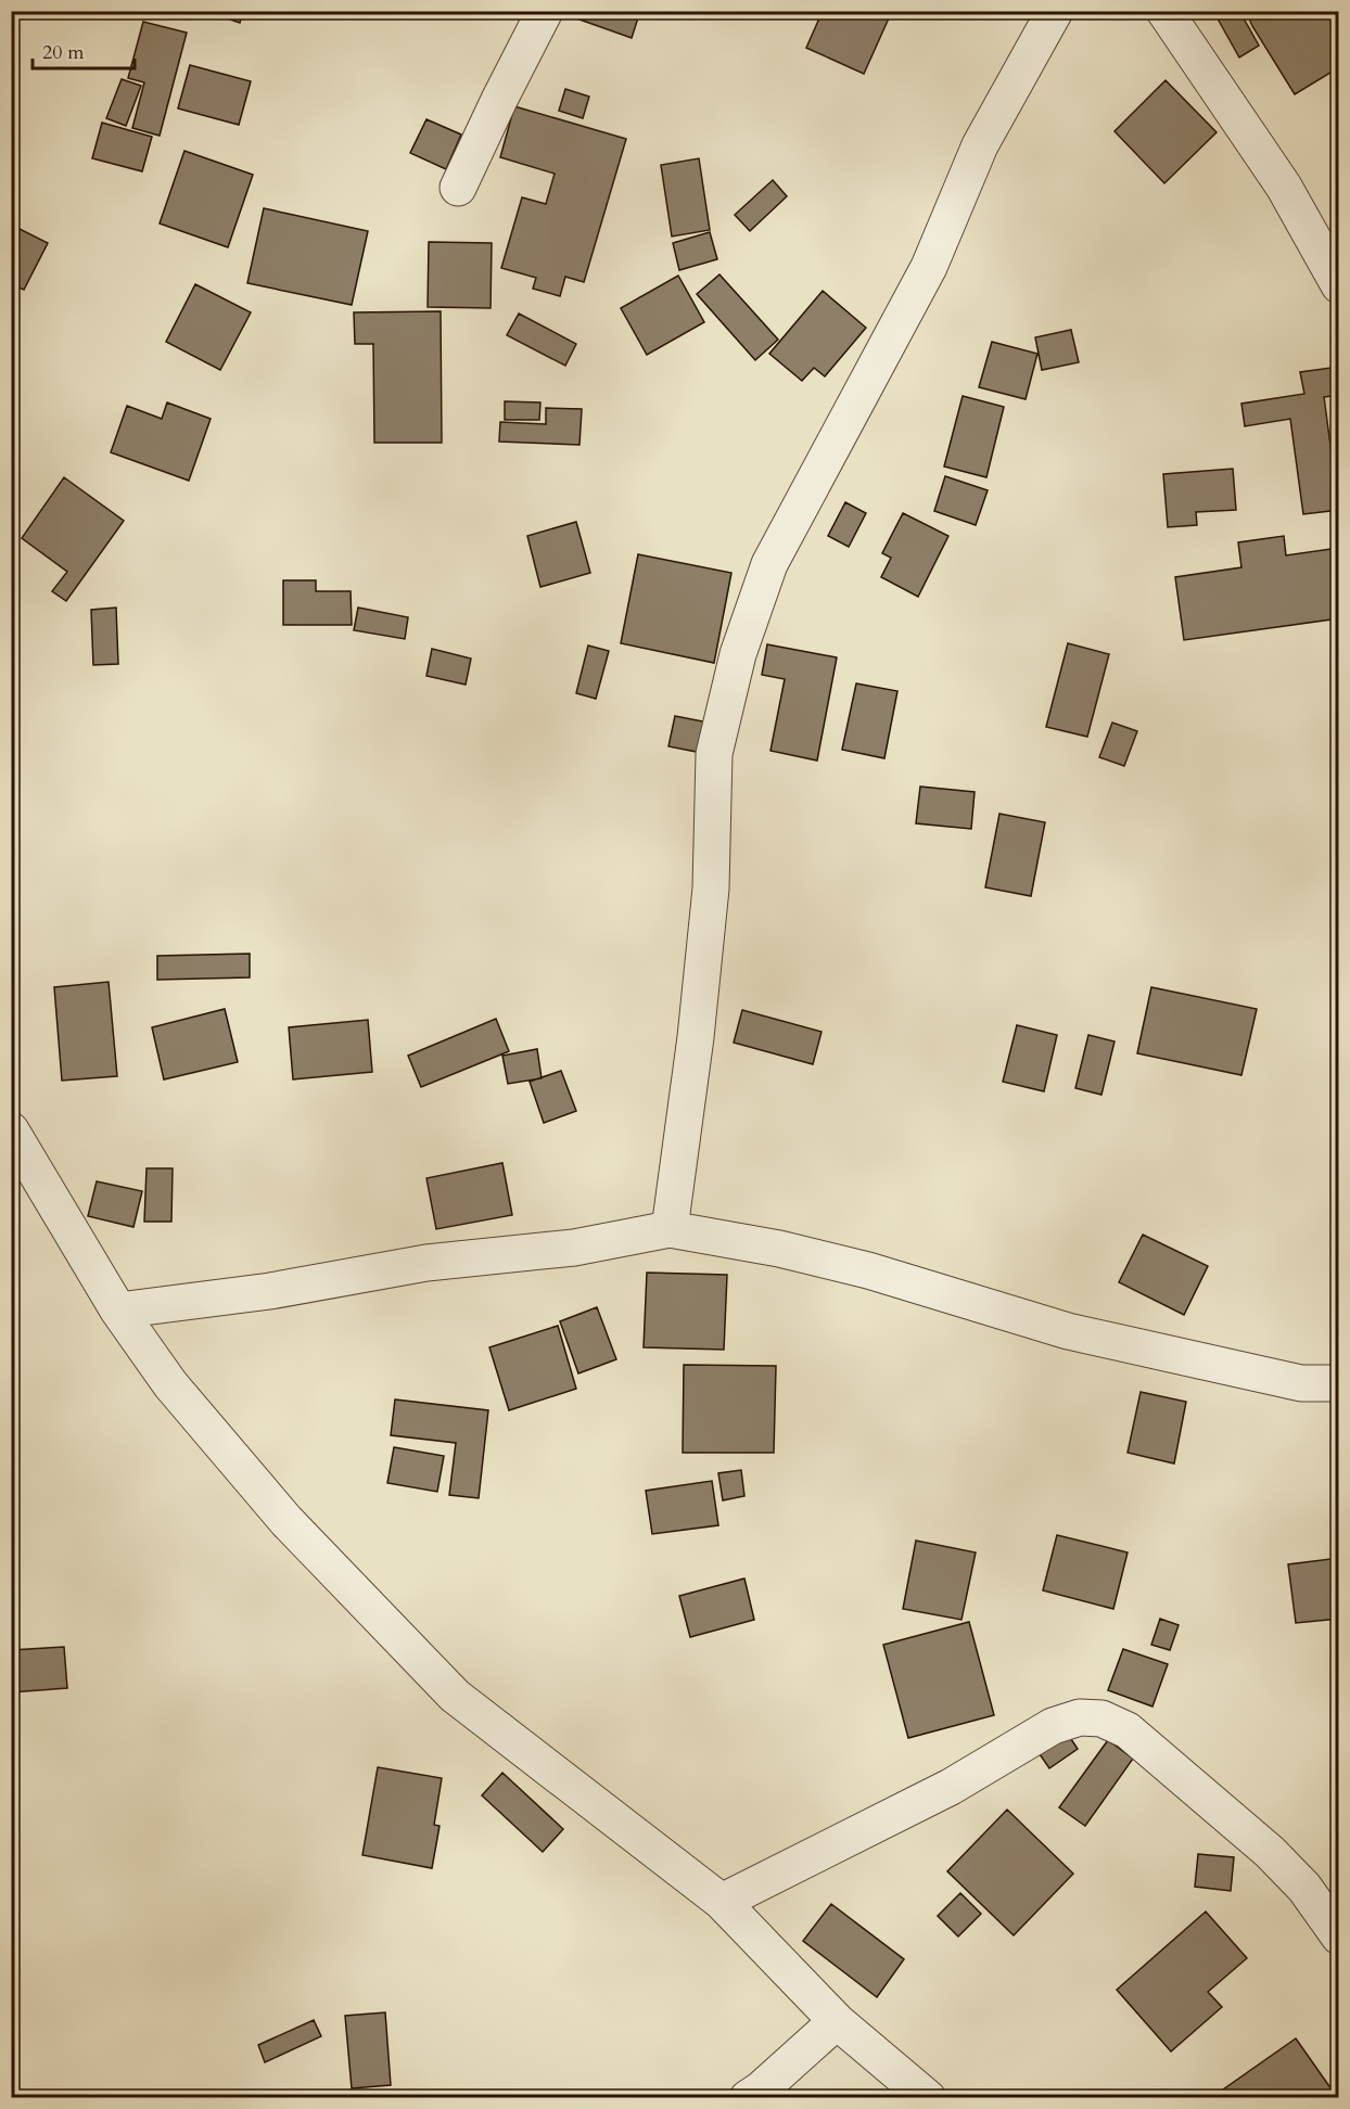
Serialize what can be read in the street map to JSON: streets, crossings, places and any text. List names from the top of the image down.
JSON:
{
  "scale_bar": "20 m"
}
